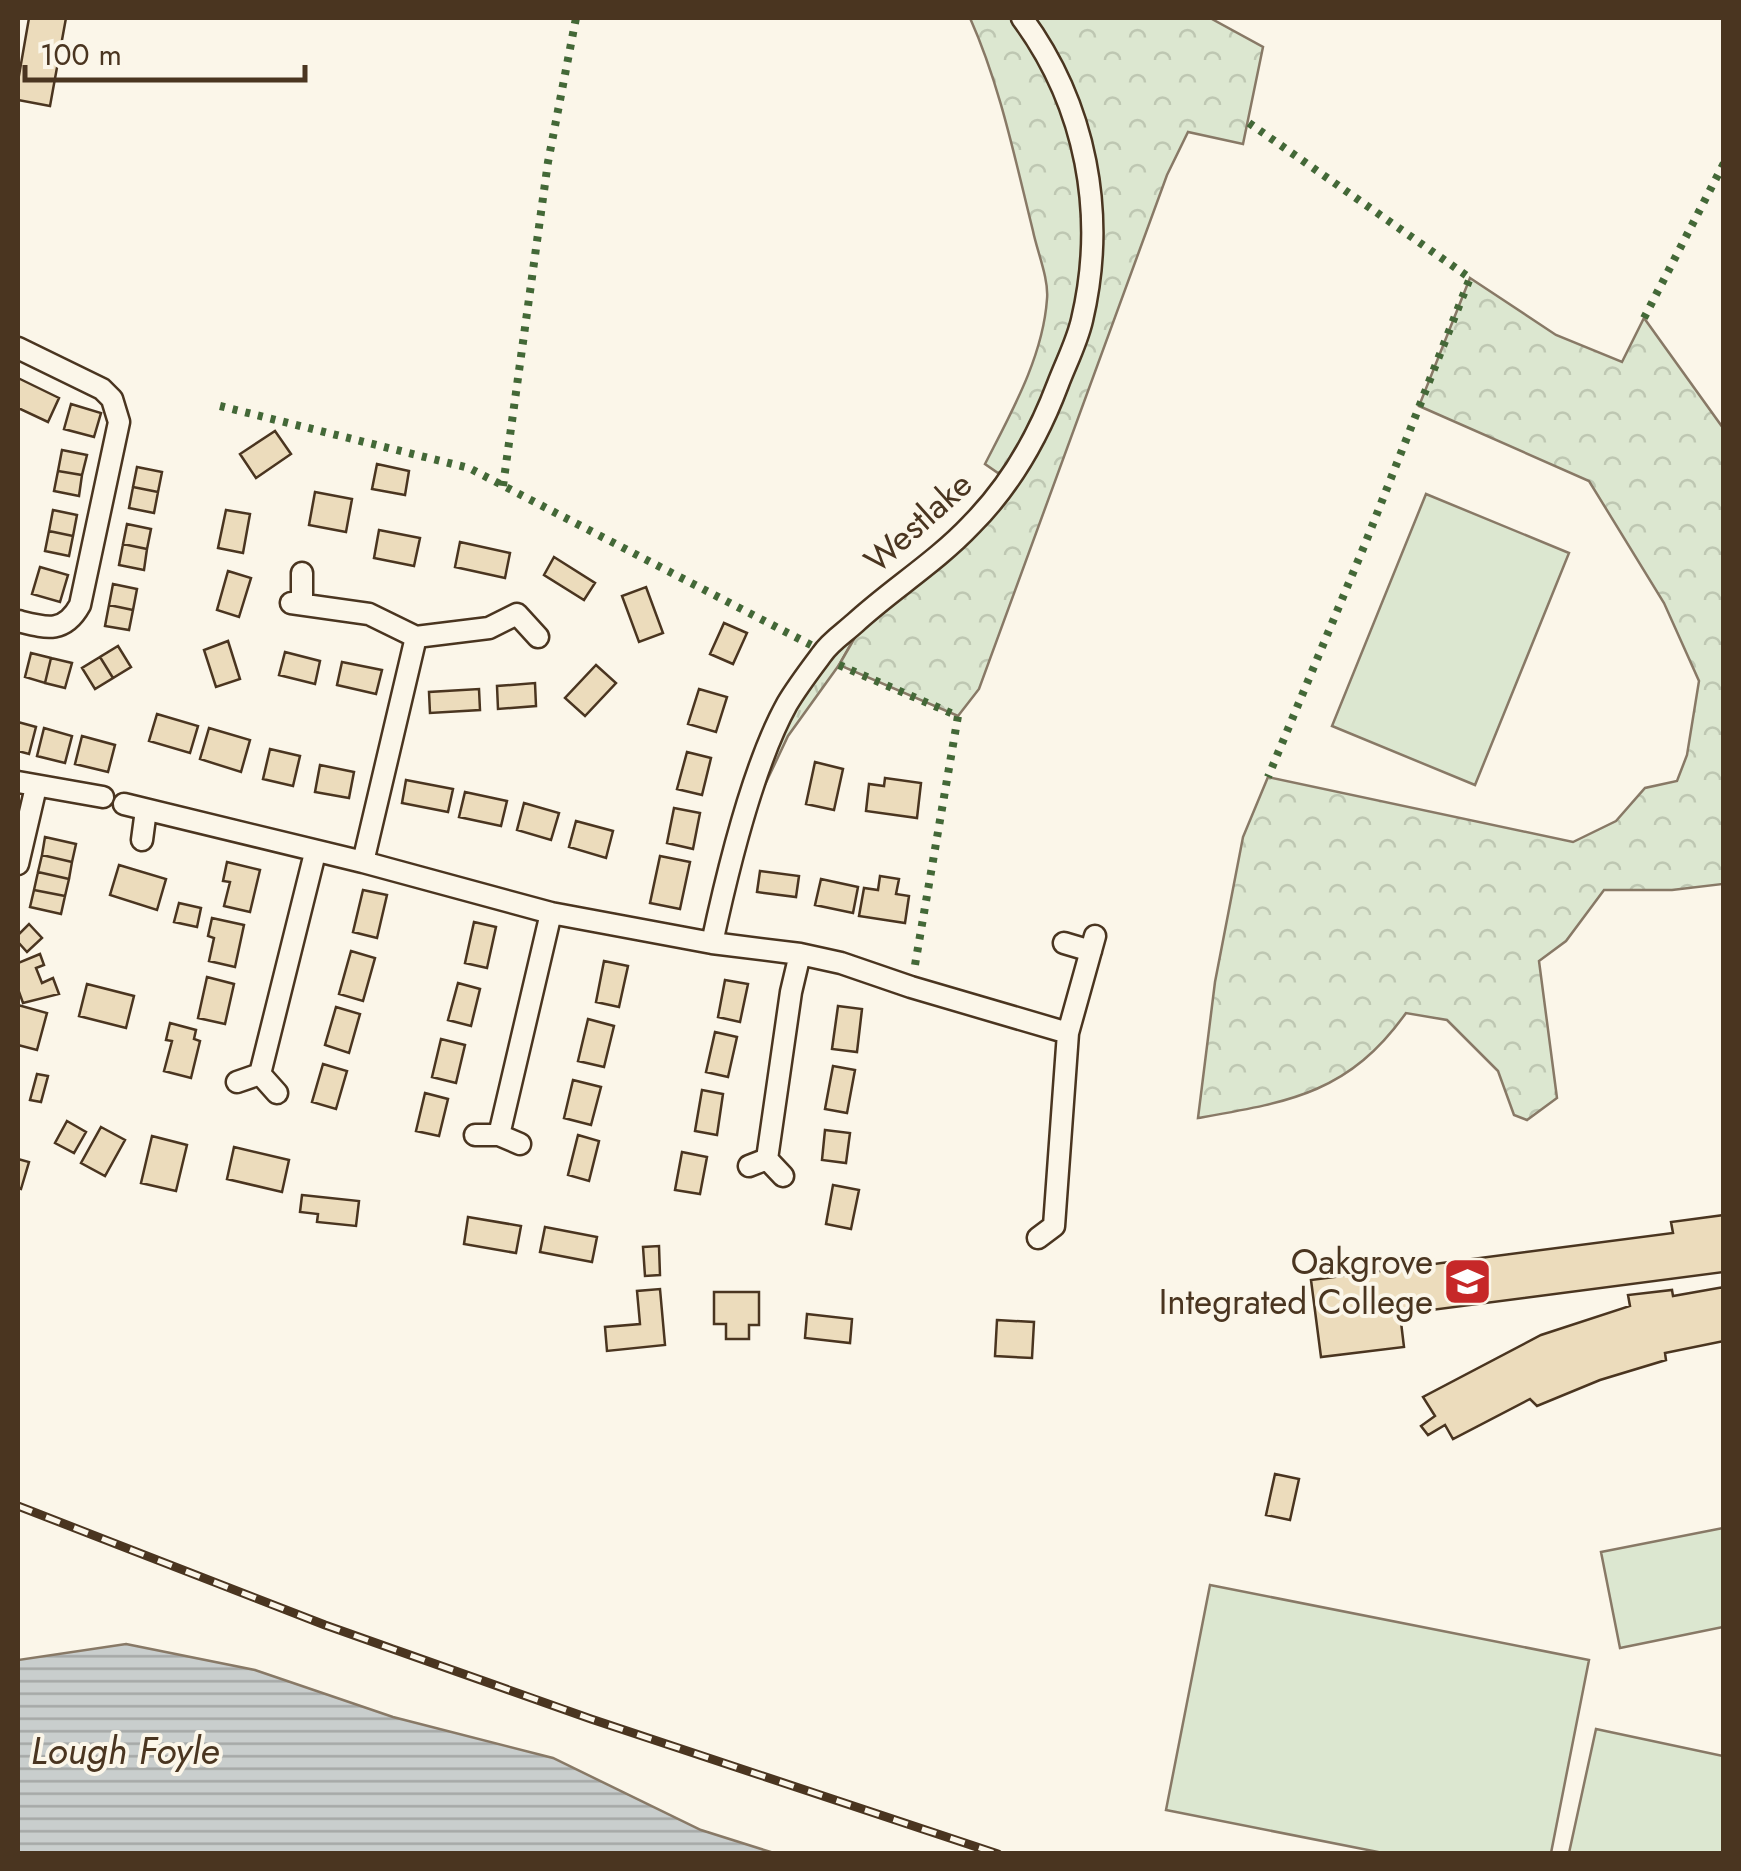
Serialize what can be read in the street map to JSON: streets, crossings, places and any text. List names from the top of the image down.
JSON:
{
  "streets": {
    "street": ["Westlake"]
  },
  "water": ["Lough Foyle"],
  "places": {
    "school or university": ["Oakgrove Integrated College"]
  },
  "scale_bar": "100 m"
}
